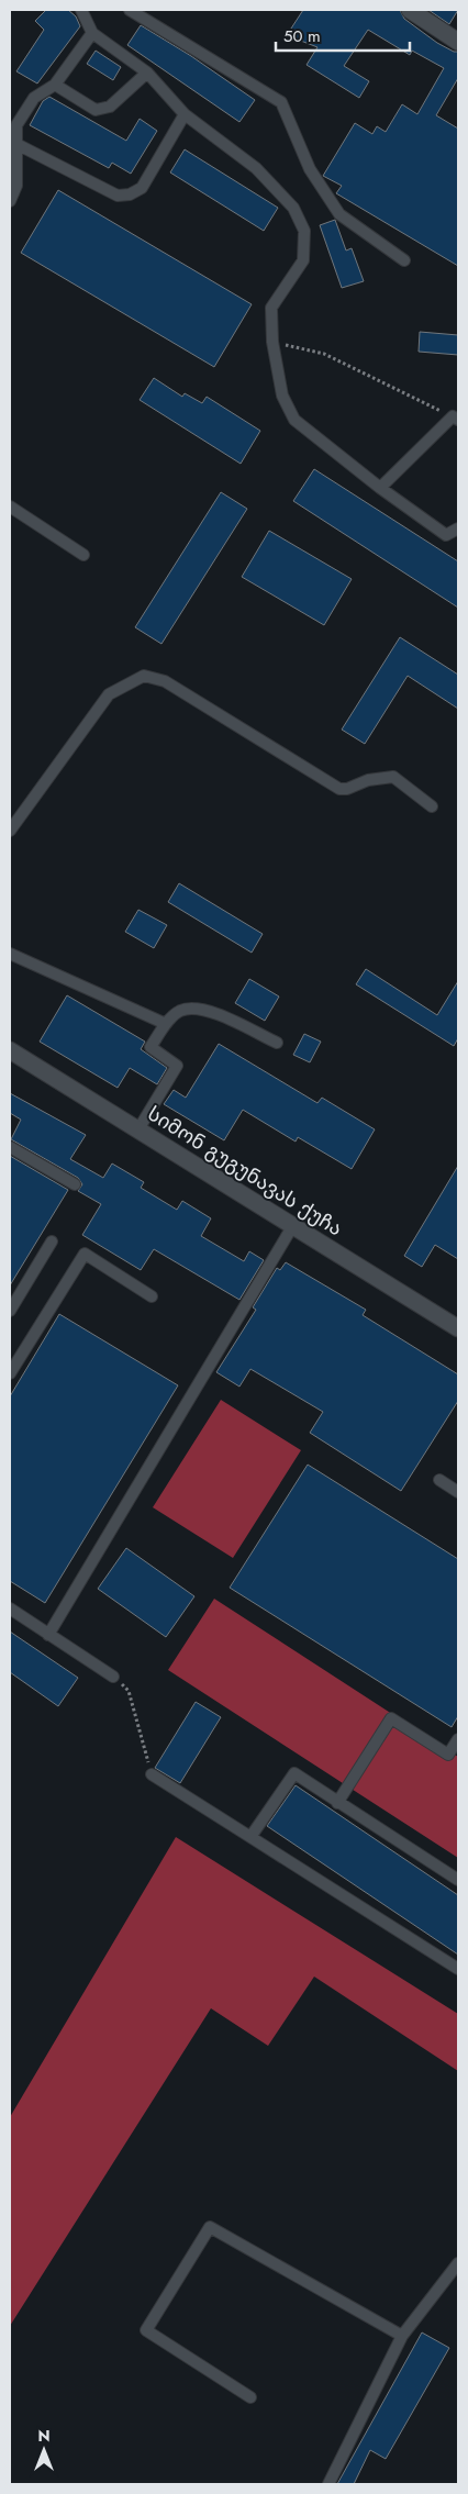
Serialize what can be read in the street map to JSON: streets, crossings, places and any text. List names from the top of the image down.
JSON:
{
  "streets": {
    "main road": ["სიმონ გუგუნავას ქუჩა"]
  },
  "scale_bar": "50 m",
  "north": "top"
}
